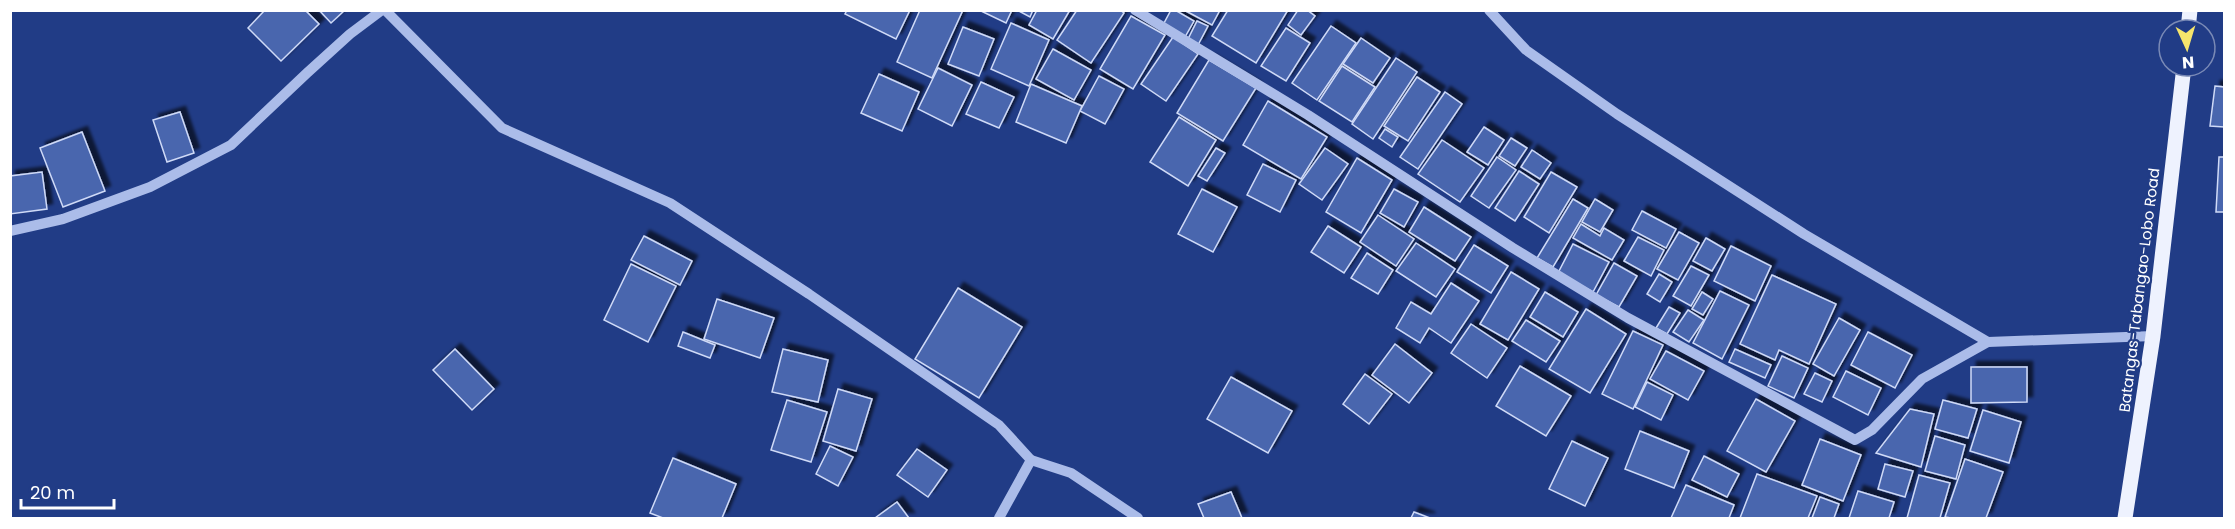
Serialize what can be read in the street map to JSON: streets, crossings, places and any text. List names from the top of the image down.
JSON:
{
  "streets": {
    "main road": ["Batangas-Tabangao-Lobo Road"]
  },
  "scale_bar": "20 m",
  "north": "bottom"
}
